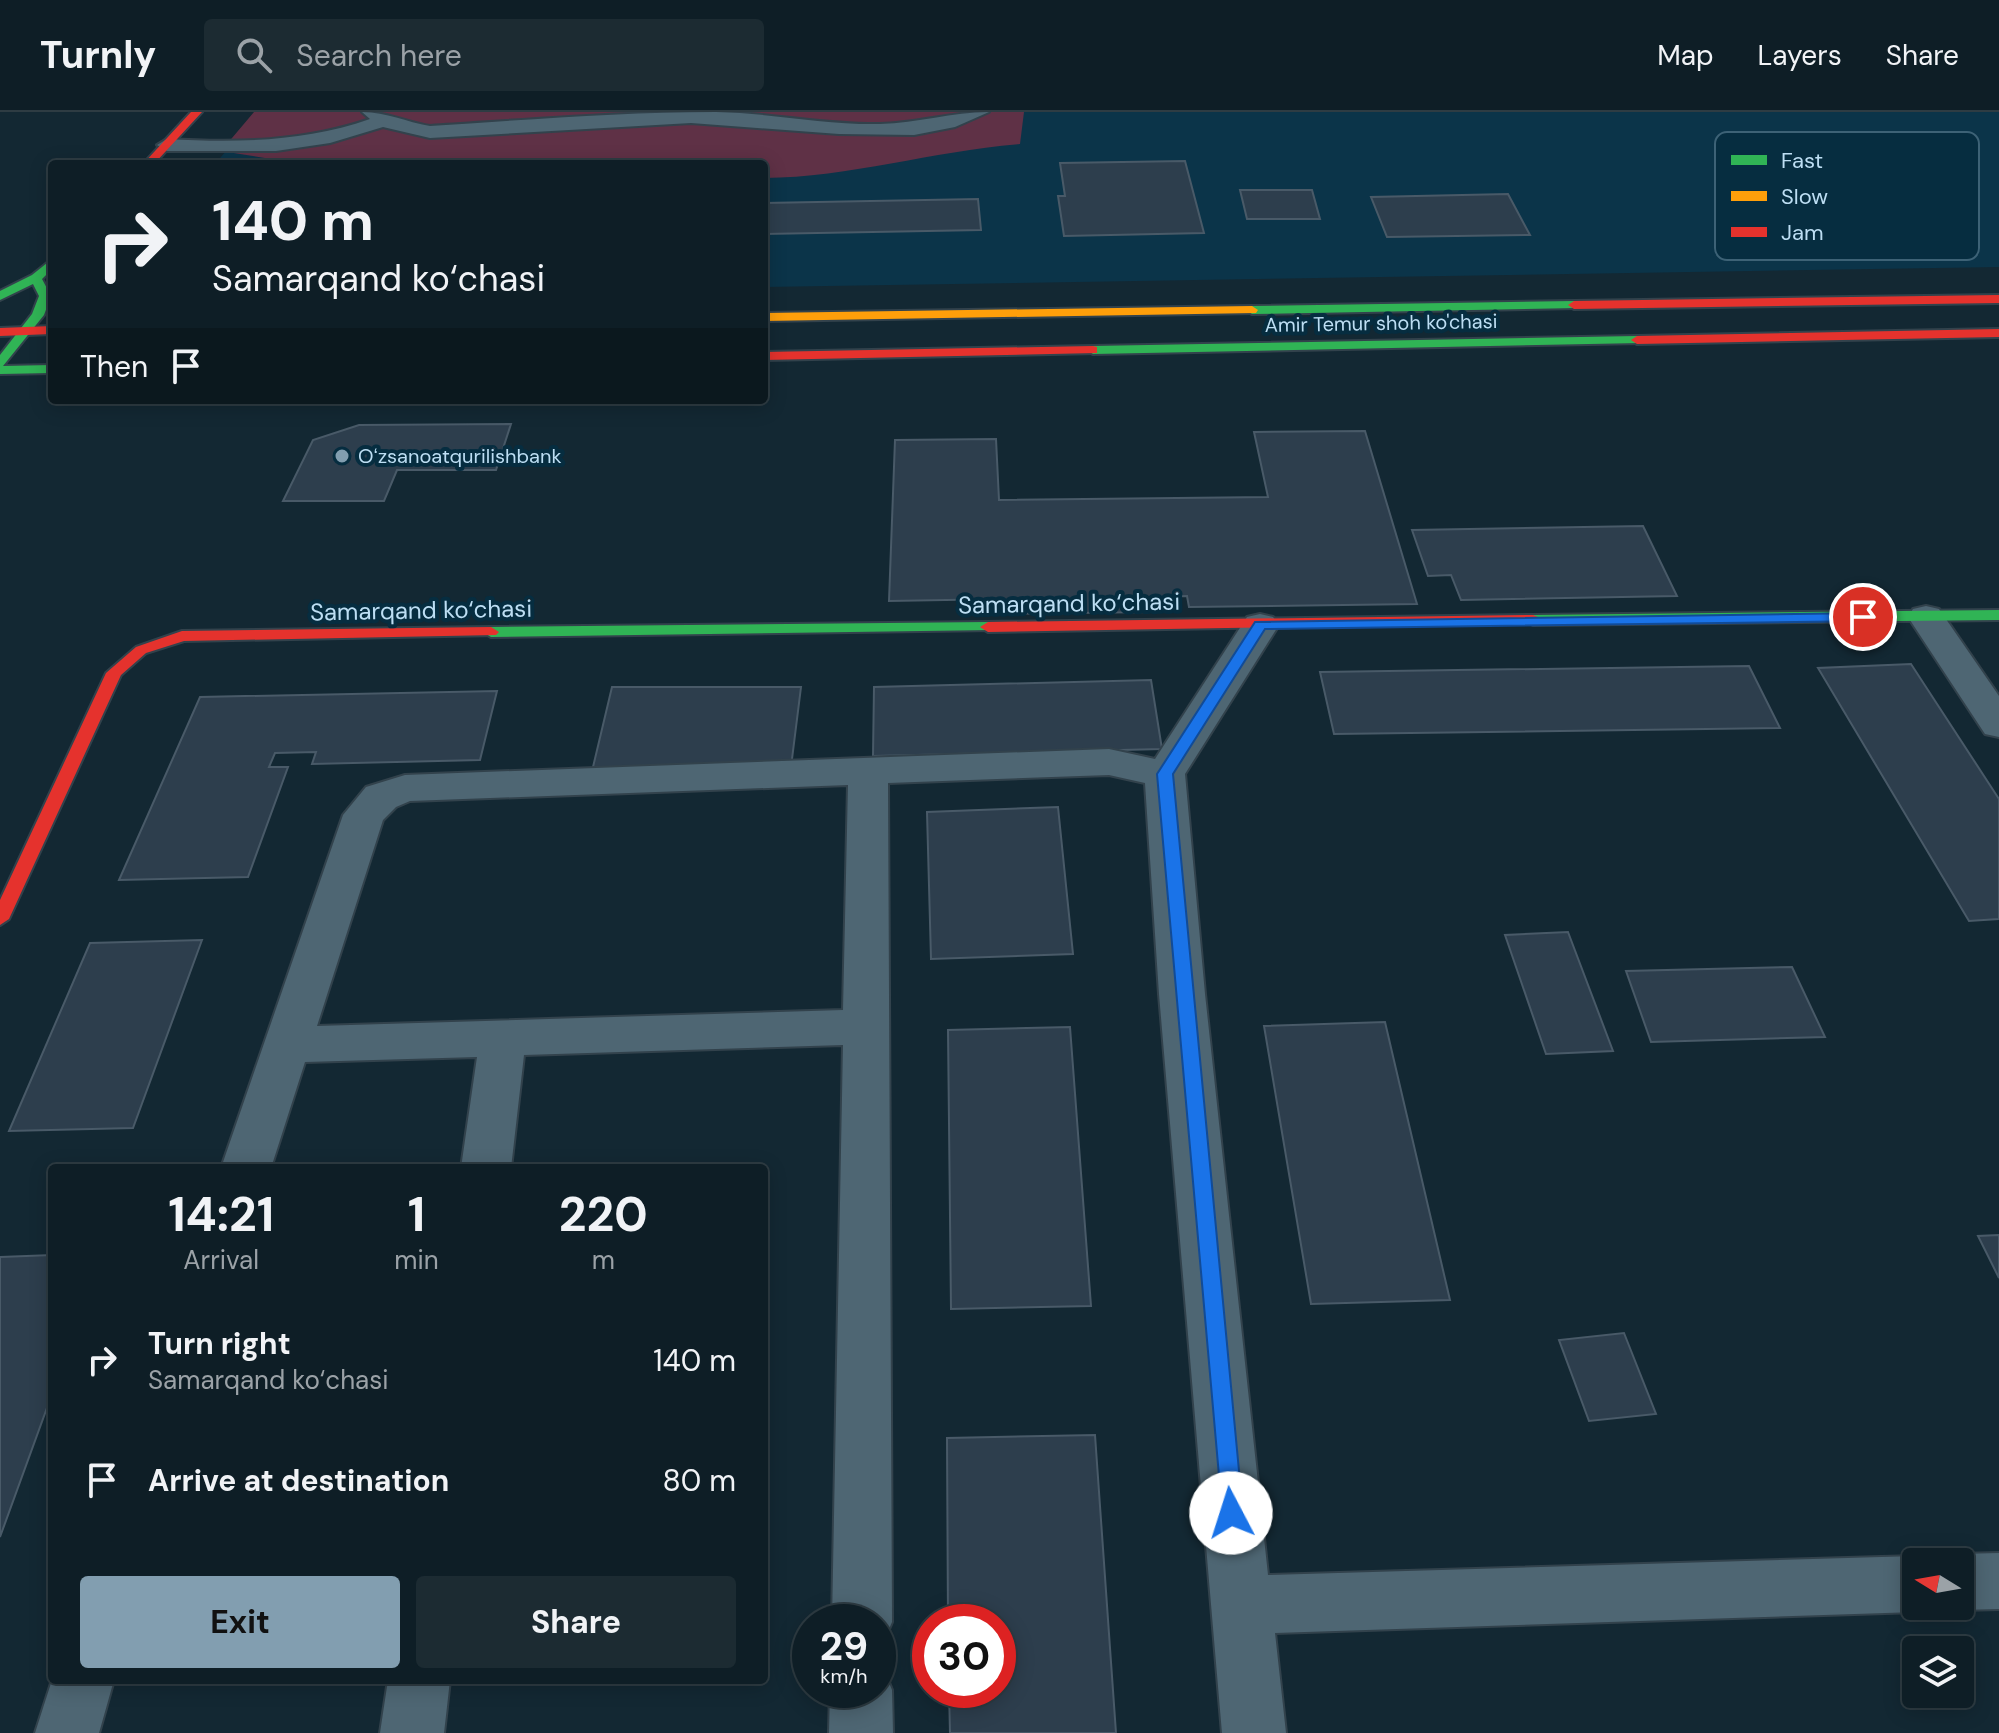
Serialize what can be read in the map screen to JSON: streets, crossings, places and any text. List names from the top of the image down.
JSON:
{
  "streets": {
    "main road": ["Amir Temur shoh ko'chasi", "Samarqand ko‘chasi"]
  },
  "places": ["Oʻzsanoatqurilishbank"],
  "legend": ["Fast", "Slow", "Jam"],
  "north": "left",
  "page": {
    "header": "Turnly",
    "search": "Search here",
    "nav": ["Map", "Layers", "Share"],
    "turn": ["140 m", "Samarqand ko‘chasi"],
    "then": "Then",
    "eta": [
      "14:21",
      "Arrival",
      "1",
      "min",
      "220",
      "m"
    ],
    "list": [
      {
        "name": "Turn right",
        "note": "Samarqand ko‘chasi",
        "value": "140 m"
      },
      {
        "name": "Arrive at destination",
        "value": "80 m"
      }
    ],
    "buttons": ["Exit", "Share"],
    "speed": "29 km/h",
    "limit": "30"
  }
}
